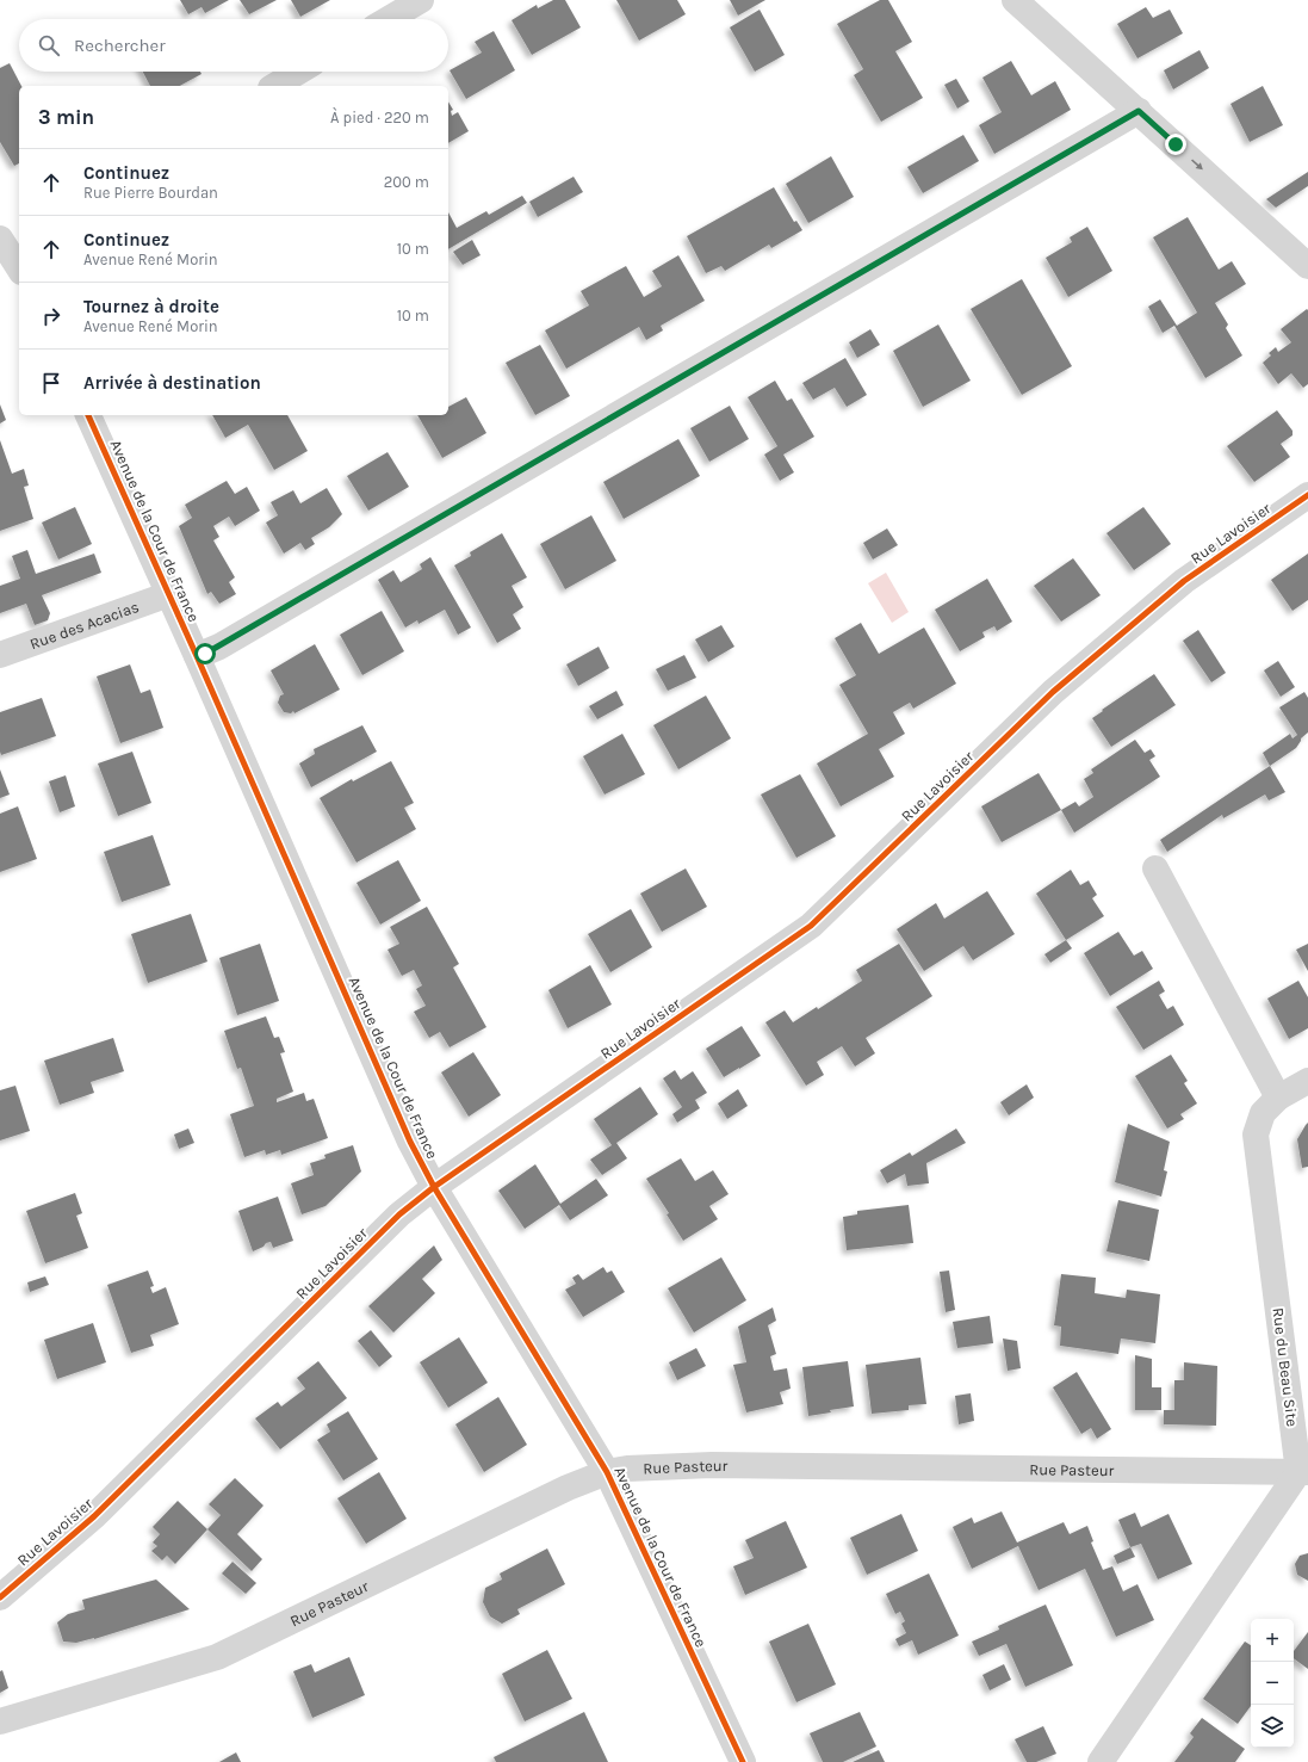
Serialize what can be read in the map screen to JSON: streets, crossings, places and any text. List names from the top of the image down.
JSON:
{
  "streets": {
    "street": [
      "Avenue de la Cour de France",
      "Rue Lavoisier",
      "Rue des Acacias",
      "Rue du Beau Site",
      "Rue Pasteur"
    ]
  },
  "crossings": [
    ["Avenue de la Cour de France", "Rue Lavoisier"],
    ["Avenue de la Cour de France", "Rue des Acacias"],
    ["Avenue de la Cour de France", "Rue Pasteur"],
    ["Rue du Beau Site", "Rue Pasteur"]
  ],
  "page": {
    "search": "Rechercher",
    "heading": ["3 min", "À pied · 220 m"],
    "list": [
      ["Continuez", "Rue Pierre Bourdan", "200 m"],
      ["Continuez", "Avenue René Morin", "10 m"],
      ["Tournez à droite", "Avenue René Morin", "10 m"],
      "Arrivée à destination"
    ],
    "map_buttons": ["+", "−"]
  }
}
